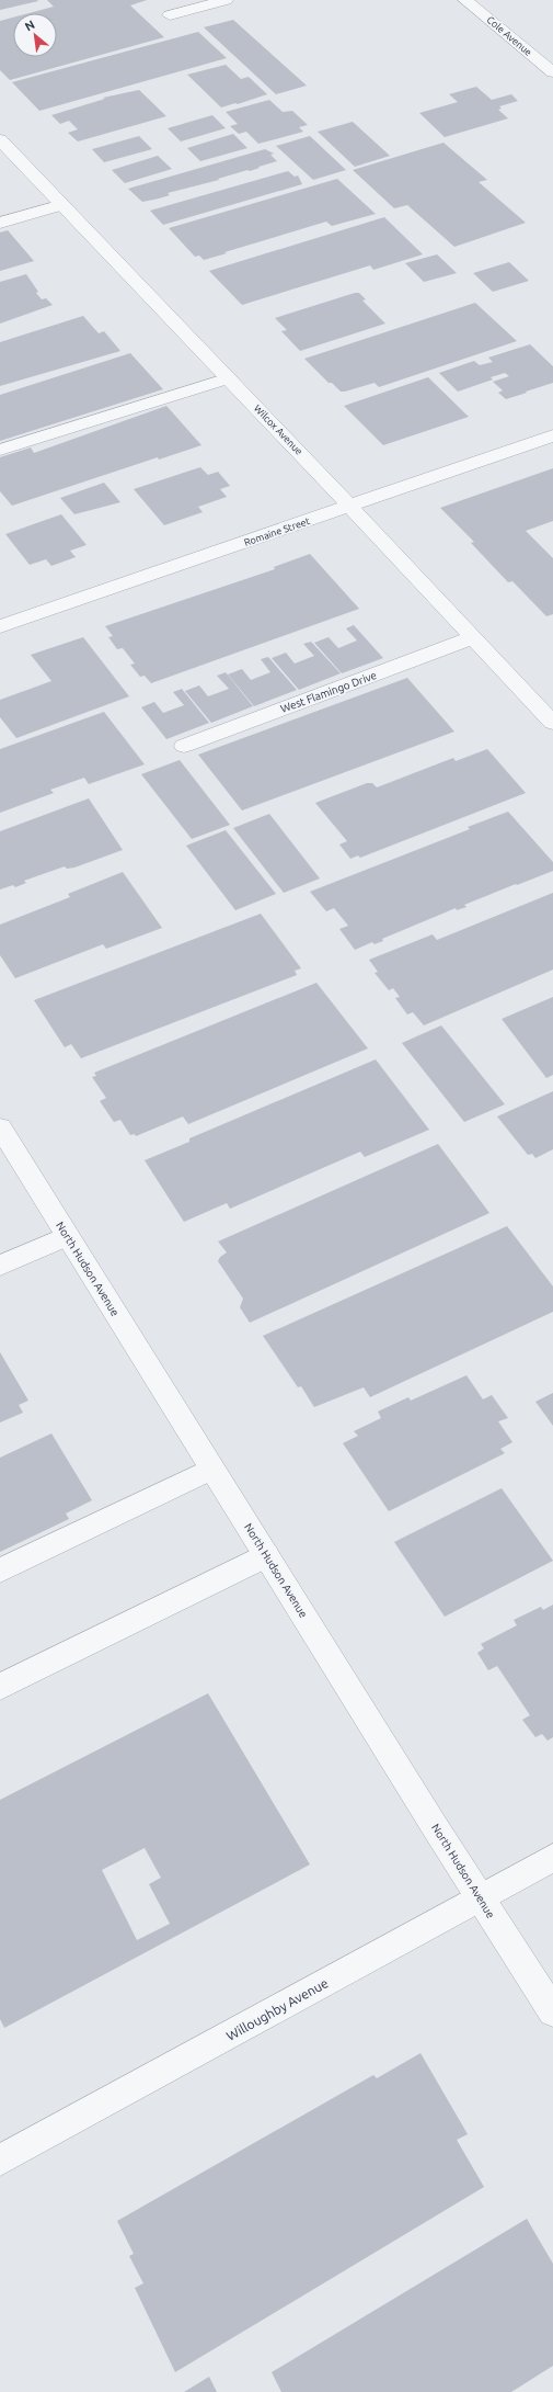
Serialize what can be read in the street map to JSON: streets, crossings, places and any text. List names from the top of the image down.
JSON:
{
  "streets": {
    "street": [
      "Cole Avenue",
      "Wilcox Avenue",
      "Romaine Street",
      "West Flamingo Drive",
      "North Hudson Avenue",
      "Willoughby Avenue"
    ]
  },
  "crossings": [
    ["Wilcox Avenue", "Romaine Street"],
    ["Wilcox Avenue", "West Flamingo Drive"],
    ["North Hudson Avenue", "Willoughby Avenue"]
  ],
  "north": "top left"
}
